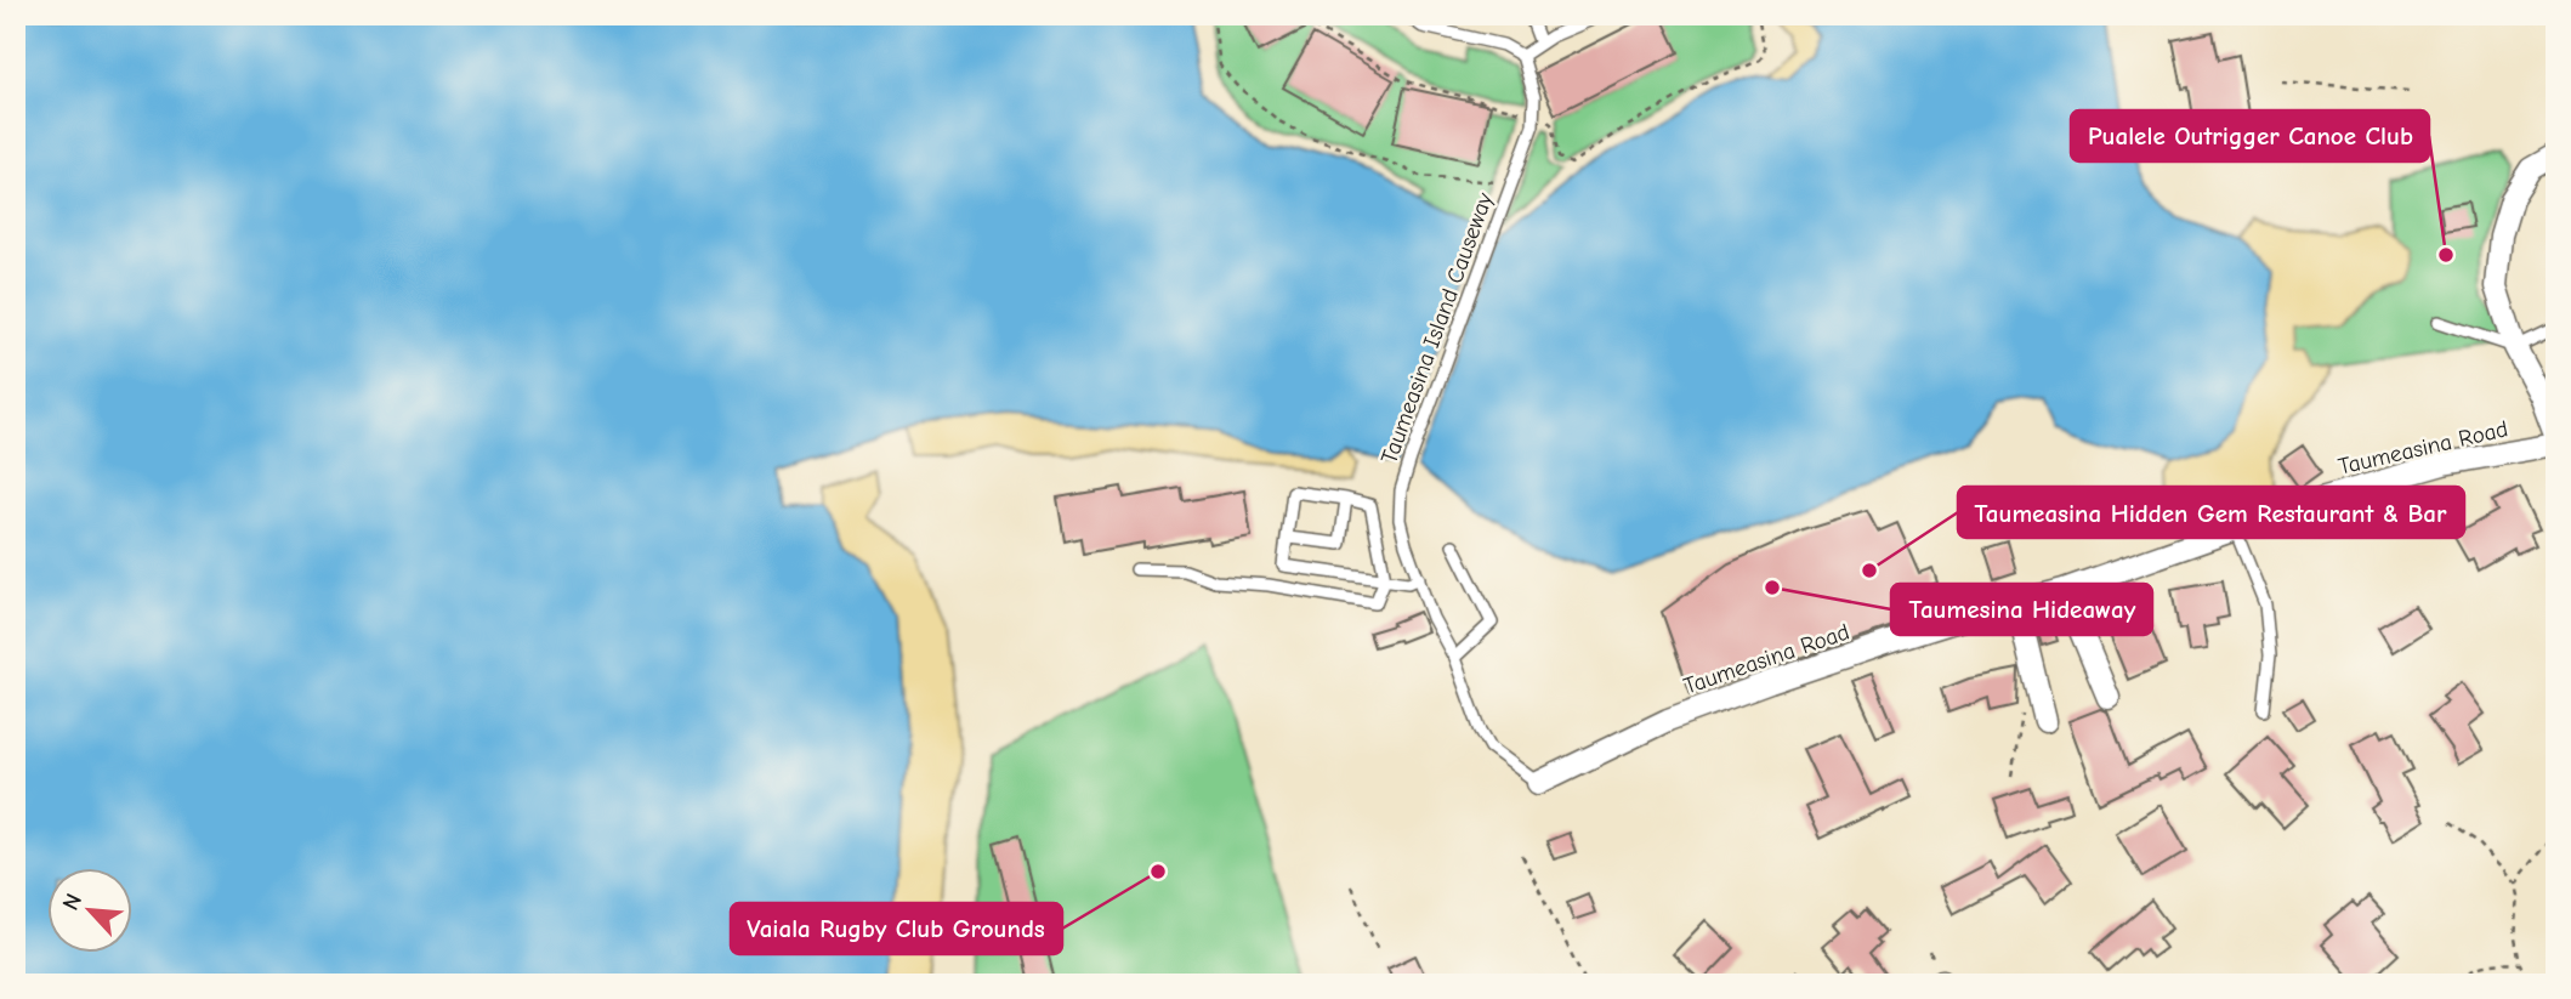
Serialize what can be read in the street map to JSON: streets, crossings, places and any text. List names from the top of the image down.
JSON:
{
  "streets": {
    "street": ["Taumeasina Road"],
    "lane": ["Taumeasina Island Causeway"]
  },
  "crossings": [
    ["Taumeasina Island Causeway", "Taumeasina Road"]
  ],
  "places": [
    "Pualele Outrigger Canoe Club",
    "Taumeasina Hidden Gem Restaurant & Bar",
    "Taumesina Hideaway",
    "Vaiala Rugby Club Grounds"
  ],
  "north": "top left"
}
